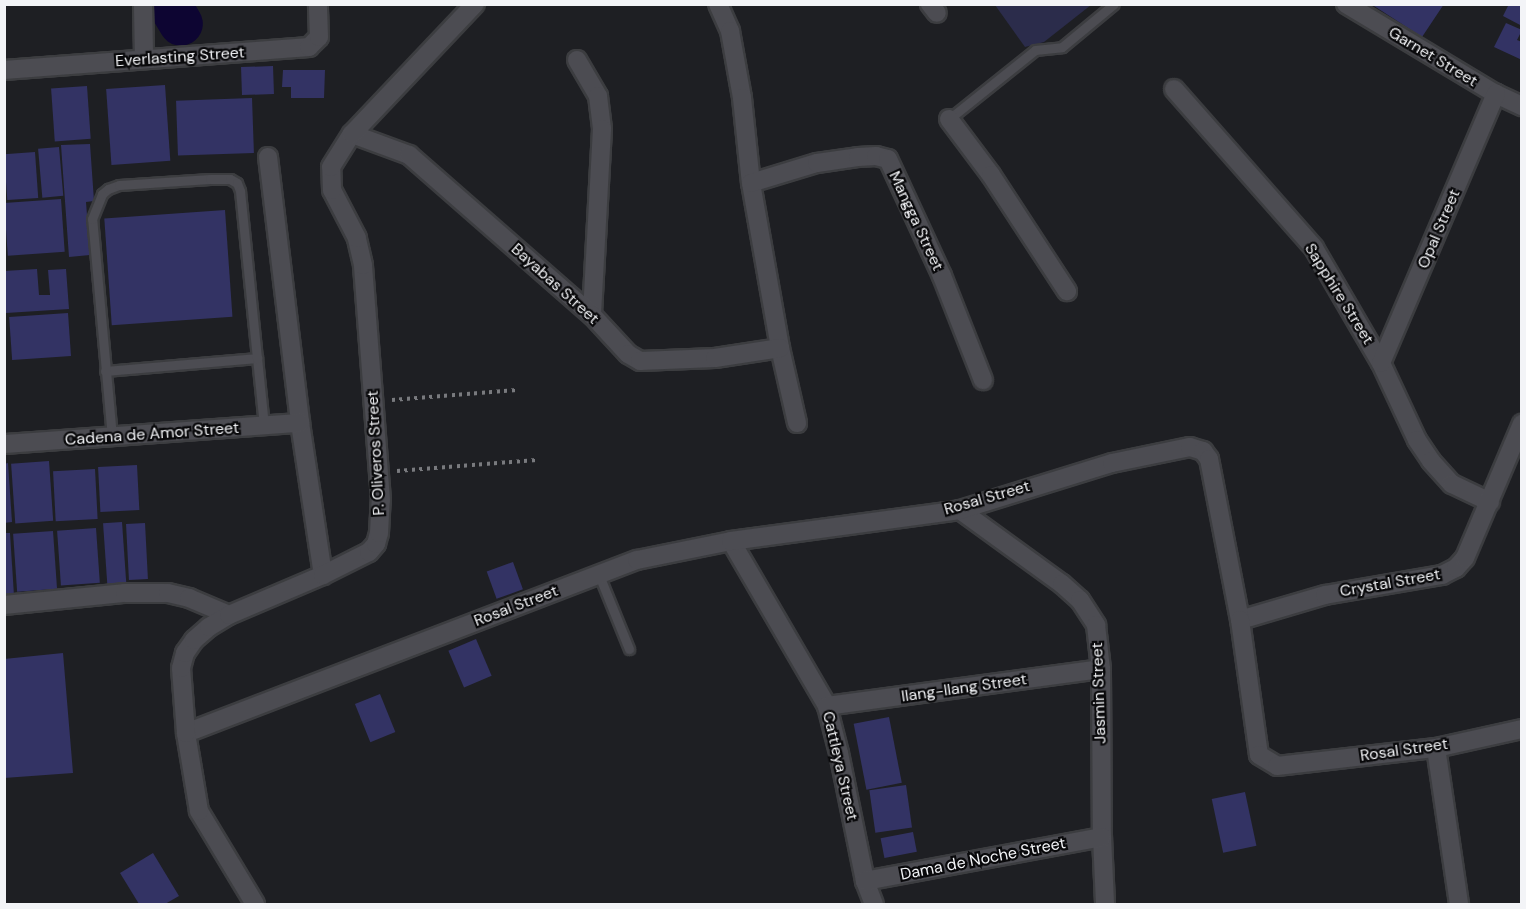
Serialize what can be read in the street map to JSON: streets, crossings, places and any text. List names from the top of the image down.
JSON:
{
  "streets": {
    "street": [
      "Everlasting Street",
      "Garnet Street",
      "Mangga Street",
      "Opal Street",
      "Bayabas Street",
      "Sapphire Street",
      "Cadena de Amor Street",
      "P. Oliveros Street",
      "Rosal Street",
      "Crystal Street",
      "Ilang-Ilang Street",
      "Jasmin Street",
      "Cattleya Street",
      "Dama de Noche Street"
    ]
  },
  "crossings": [
    ["Garnet Street", "Opal Street"],
    ["Opal Street", "Sapphire Street"],
    ["Bayabas Street", "P. Oliveros Street"],
    ["Sapphire Street", "Crystal Street"],
    ["P. Oliveros Street", "Rosal Street"],
    ["Rosal Street", "Crystal Street"],
    ["Rosal Street", "Jasmin Street"],
    ["Rosal Street", "Cattleya Street"],
    ["Ilang-Ilang Street", "Jasmin Street"],
    ["Ilang-Ilang Street", "Cattleya Street"],
    ["Jasmin Street", "Dama de Noche Street"],
    ["Cattleya Street", "Dama de Noche Street"]
  ]
}
